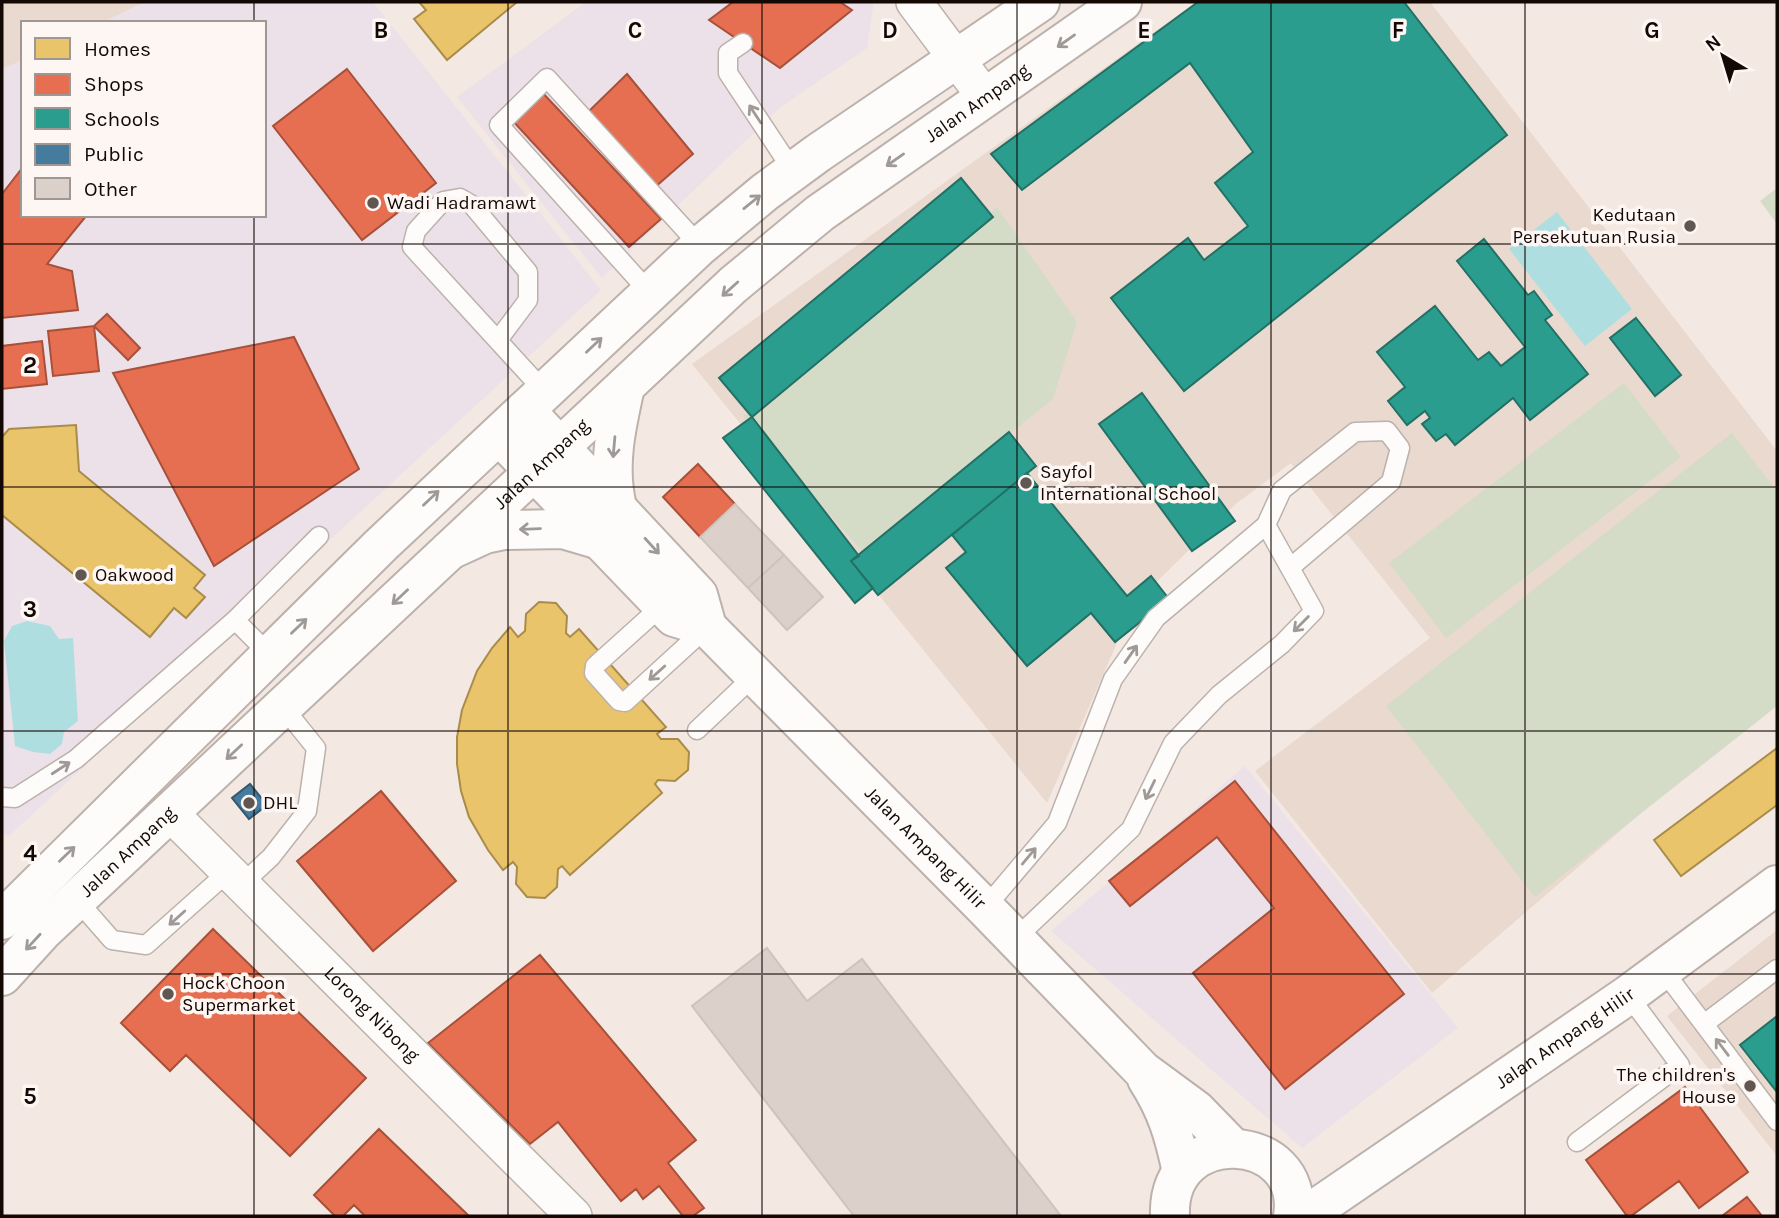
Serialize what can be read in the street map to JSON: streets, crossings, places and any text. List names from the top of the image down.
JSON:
{
  "streets": {
    "main road": ["Jalan Ampang", "Jalan Ampang Hilir"],
    "street": ["Lorong Nibong"]
  },
  "crossings": [
    ["Jalan Ampang", "Jalan Ampang Hilir"],
    ["Jalan Ampang", "Lorong Nibong"]
  ],
  "places": [
    "Wadi Hadramawt",
    "Kedutaan Persekutuan Rusia",
    "Sayfol International School",
    "Oakwood",
    "DHL",
    "Hock Choon Supermarket",
    "The children's House"
  ],
  "legend": [
    "Homes",
    "Shops",
    "Schools",
    "Public",
    "Other"
  ],
  "north": "top left",
  "grid": {
    "columns": [
      "B",
      "C",
      "D",
      "E",
      "F",
      "G"
    ],
    "rows": [
      "2",
      "3",
      "4",
      "5"
    ]
  }
}
